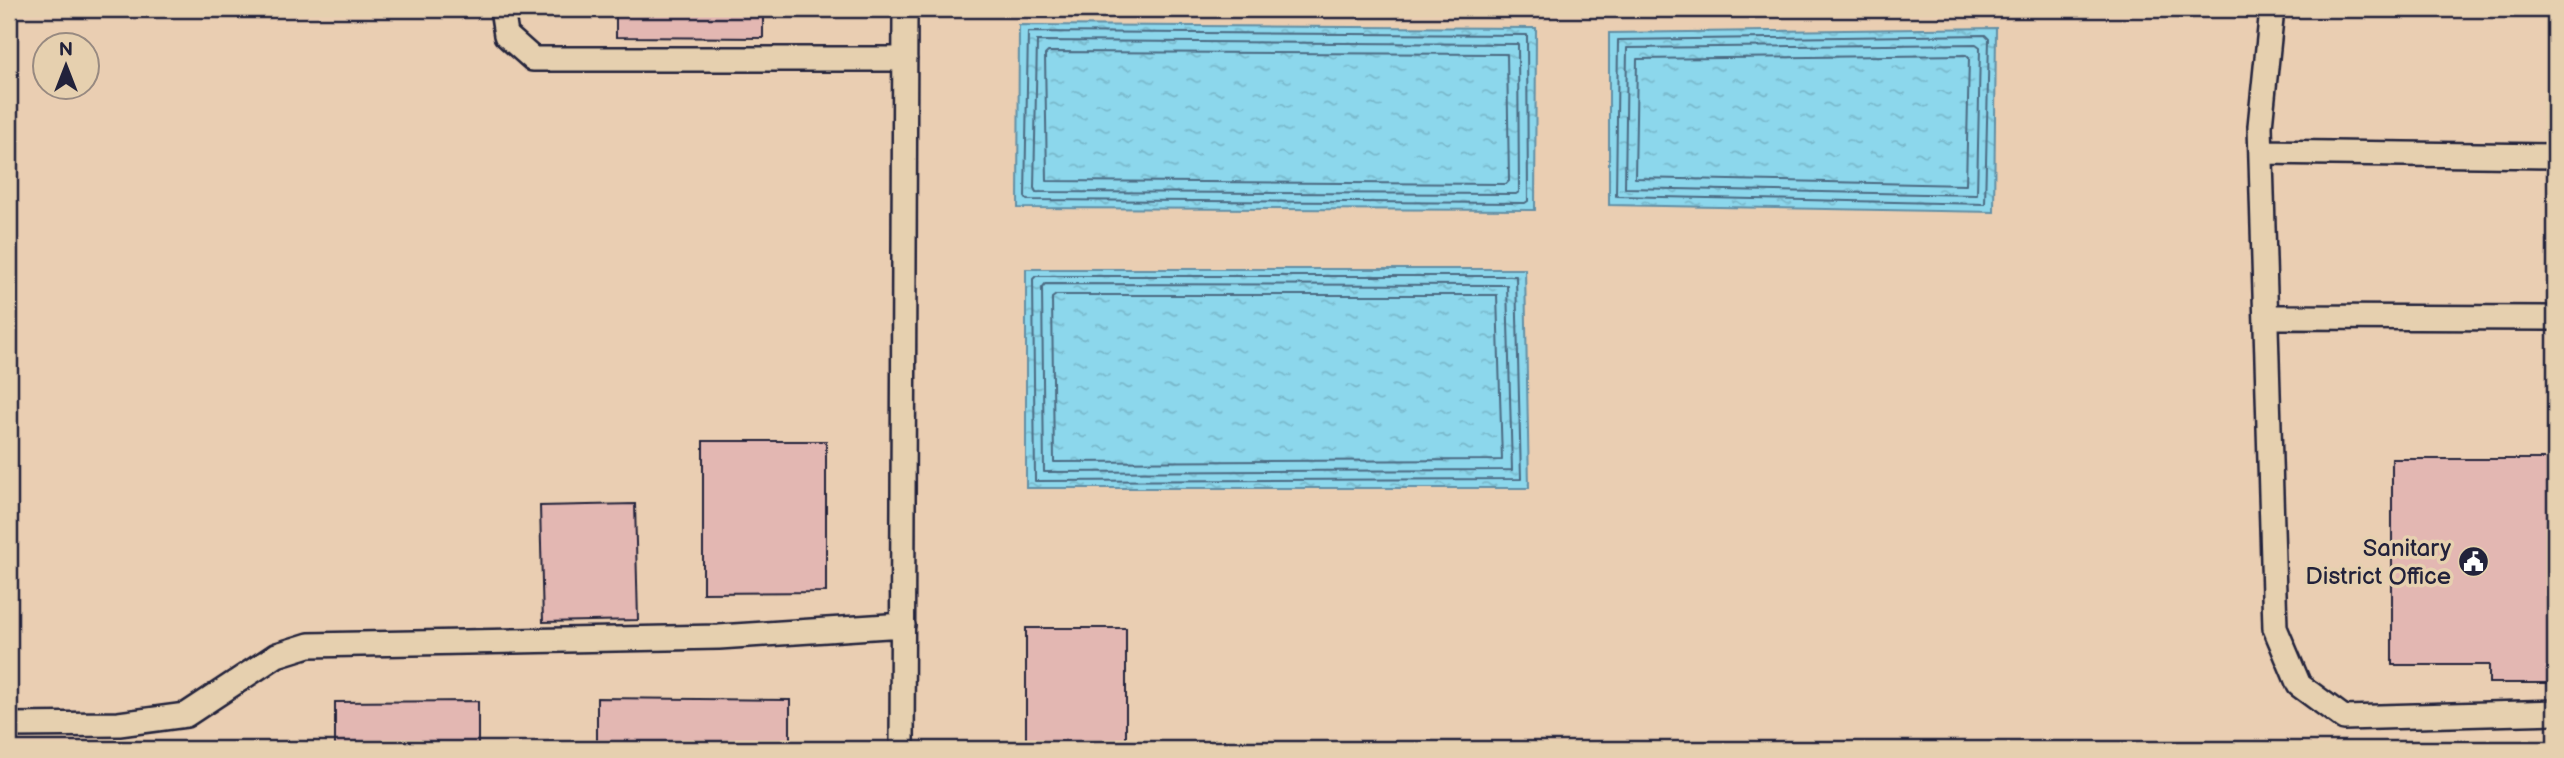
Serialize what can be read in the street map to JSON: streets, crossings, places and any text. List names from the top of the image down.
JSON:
{
  "places": {
    "public building": ["Sanitary District Office"]
  },
  "north": "top"
}
